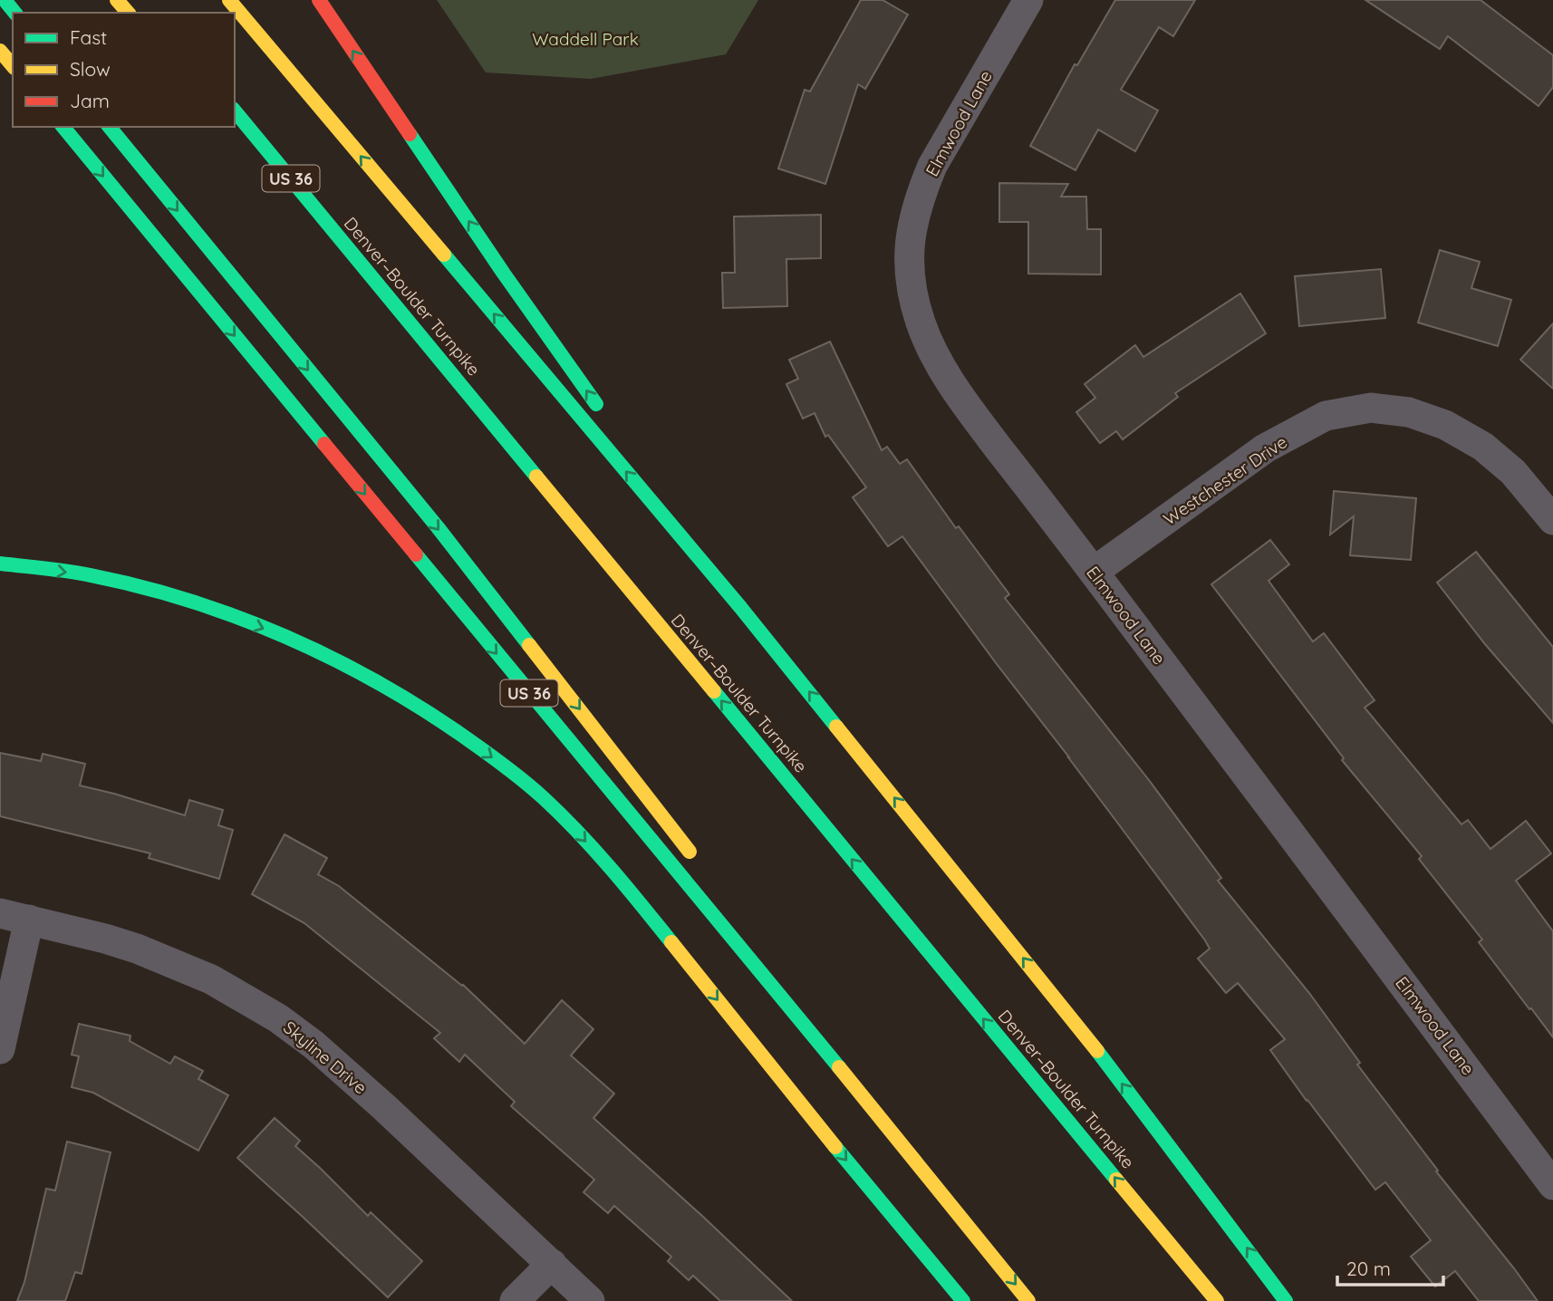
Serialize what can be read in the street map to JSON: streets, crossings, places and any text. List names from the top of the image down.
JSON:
{
  "streets": {
    "highway": ["US 36", "Denver–Boulder Turnpike"],
    "street": ["Elmwood Lane", "Westchester Drive", "Skyline Drive"]
  },
  "crossings": [
    ["Elmwood Lane", "Westchester Drive"]
  ],
  "parks": ["Waddell Park"],
  "legend": ["Fast", "Slow", "Jam"],
  "scale_bar": "20 m"
}
